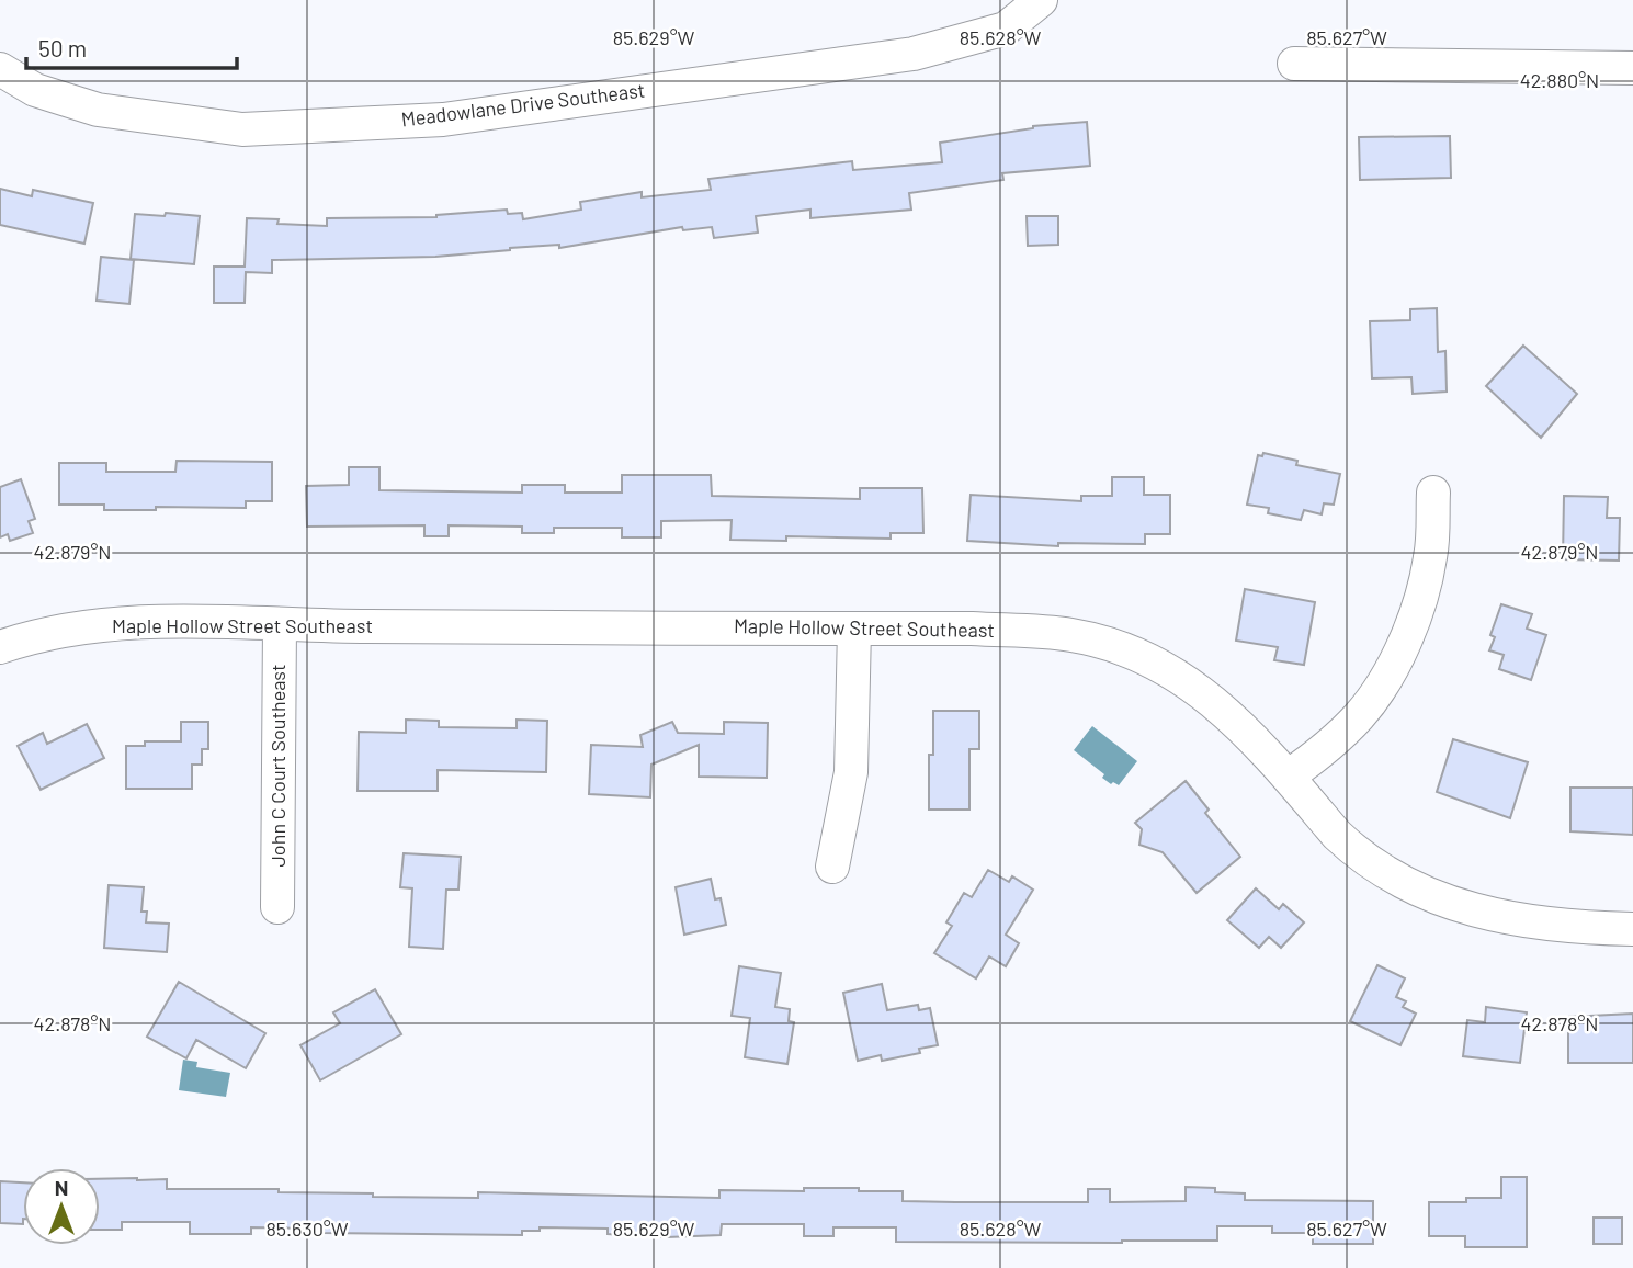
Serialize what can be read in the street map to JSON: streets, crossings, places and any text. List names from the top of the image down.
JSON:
{
  "streets": {
    "street": ["Meadowlane Drive Southeast", "Maple Hollow Street Southeast", "John C Court Southeast"]
  },
  "crossings": [
    ["Maple Hollow Street Southeast", "John C Court Southeast"]
  ],
  "scale_bar": "50 m",
  "north": "top",
  "coordinates": [
    "85.629°W",
    "85.628°W",
    "85.627°W",
    "42.880°N",
    "42.879°N",
    "42.878°N",
    "85.630°W"
  ]
}
